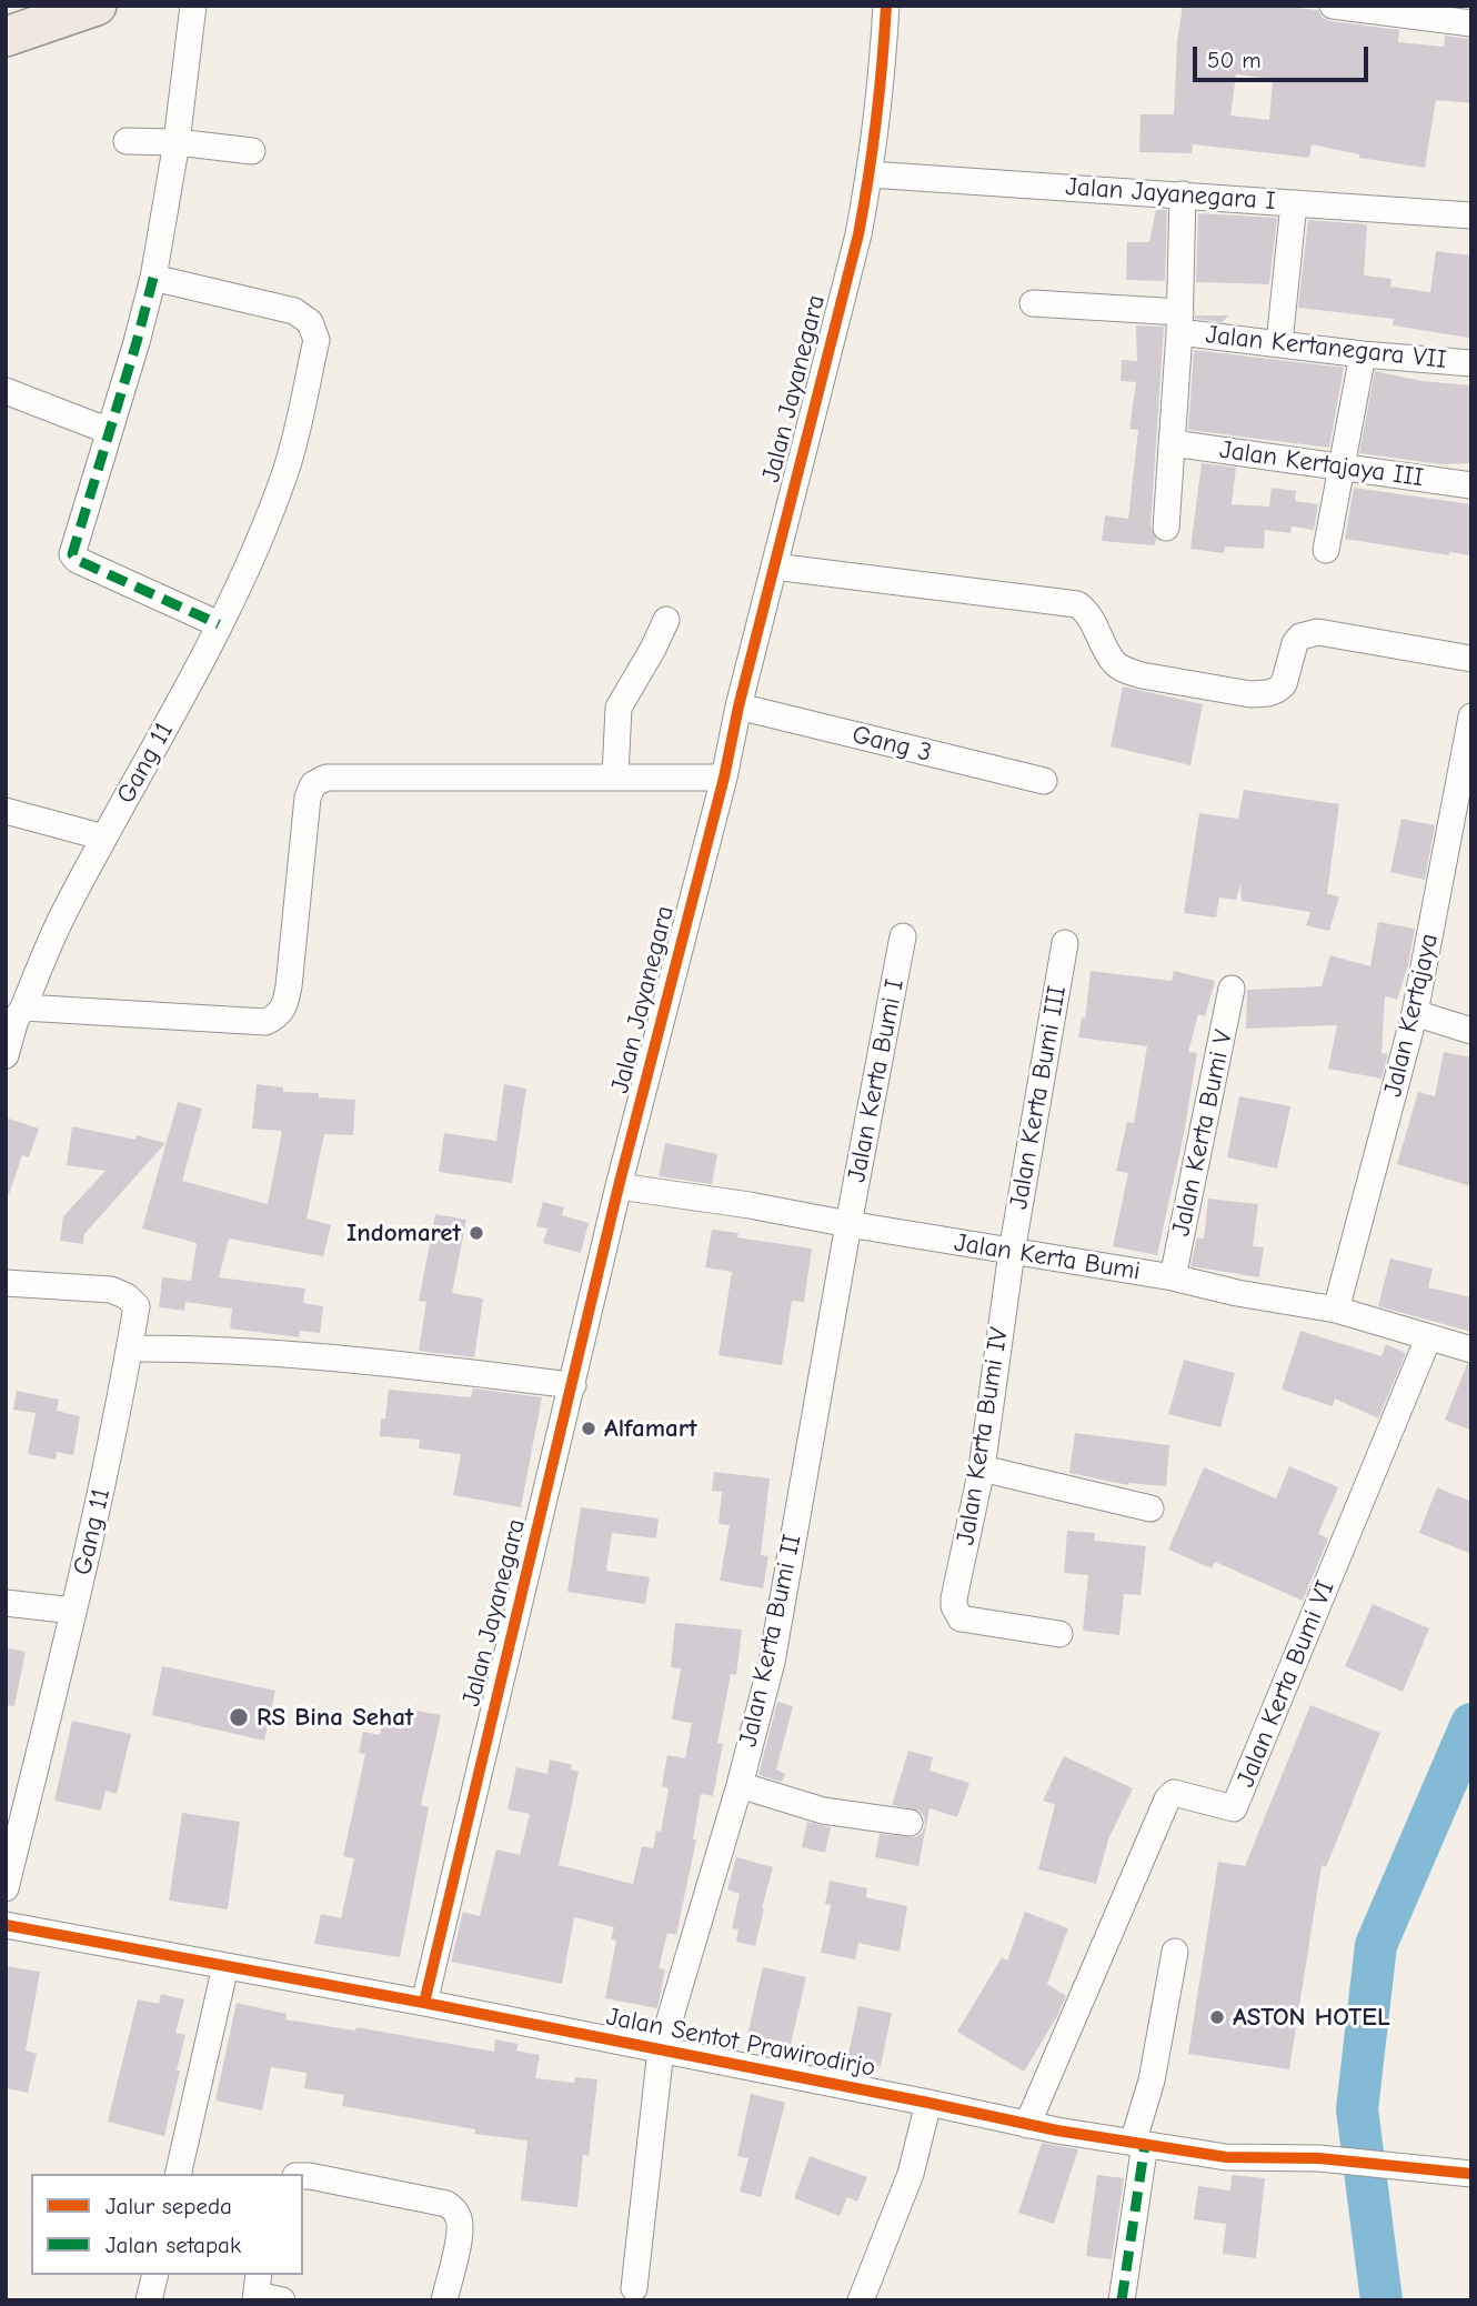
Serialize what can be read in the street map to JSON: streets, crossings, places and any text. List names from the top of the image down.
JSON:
{
  "streets": {
    "street": [
      "Jalan Jayanegara I",
      "Jalan Kertanegara VII",
      "Jalan Jayanegara",
      "Jalan Kertajaya III",
      "Gang 3",
      "Gang 11",
      "Jalan Kertajaya",
      "Jalan Kerta Bumi I",
      "Jalan Kerta Bumi III",
      "Jalan Kerta Bumi V",
      "Jalan Kerta Bumi",
      "Jalan Kerta Bumi IV",
      "Jalan Kerta Bumi II",
      "Jalan Kerta Bumi VI",
      "Jalan Sentot Prawirodirjo"
    ]
  },
  "crossings": [
    ["Jalan Jayanegara I", "Jalan Jayanegara"],
    ["Jalan Jayanegara", "Gang 3"],
    ["Jalan Jayanegara", "Jalan Kerta Bumi"],
    ["Jalan Jayanegara", "Jalan Sentot Prawirodirjo"],
    ["Jalan Kertajaya", "Jalan Kerta Bumi"],
    ["Jalan Kerta Bumi I", "Jalan Kerta Bumi"],
    ["Jalan Kerta Bumi I", "Jalan Kerta Bumi II"],
    ["Jalan Kerta Bumi III", "Jalan Kerta Bumi"],
    ["Jalan Kerta Bumi III", "Jalan Kerta Bumi IV"],
    ["Jalan Kerta Bumi V", "Jalan Kerta Bumi"],
    ["Jalan Kerta Bumi", "Jalan Kerta Bumi IV"],
    ["Jalan Kerta Bumi", "Jalan Kerta Bumi II"],
    ["Jalan Kerta Bumi", "Jalan Kerta Bumi VI"],
    ["Jalan Kerta Bumi II", "Jalan Sentot Prawirodirjo"],
    ["Jalan Kerta Bumi VI", "Jalan Sentot Prawirodirjo"]
  ],
  "places": [
    "Indomaret",
    "Alfamart",
    "RS Bina Sehat",
    "ASTON HOTEL"
  ],
  "legend": ["Jalur sepeda", "Jalan setapak"],
  "scale_bar": "50 m"
}
